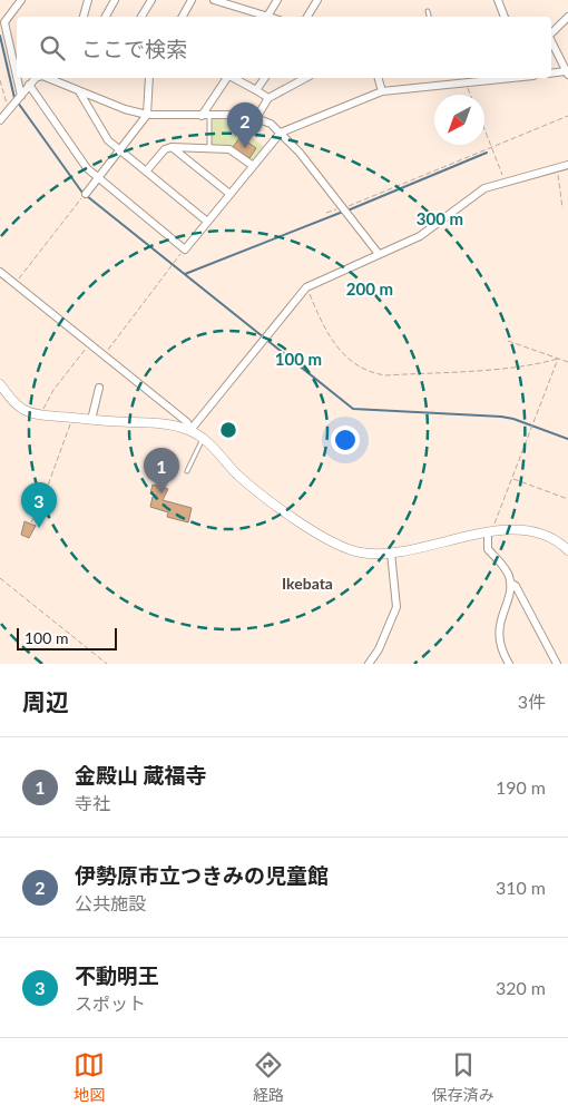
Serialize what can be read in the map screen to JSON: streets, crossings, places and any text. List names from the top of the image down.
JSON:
{
  "districts": ["Ikebata"],
  "scale_bar": "100 m",
  "north": "bottom left",
  "page": {
    "search": "ここで検索",
    "pins": ["2", "1", "3"],
    "scale": "100 m",
    "heading": ["周辺", "3件"],
    "list": [
      {
        "mark": "1",
        "name": "金殿山 蔵福寺",
        "note": "寺社",
        "value": "190 m"
      },
      {
        "mark": "2",
        "name": "伊勢原市立つきみの児童館",
        "note": "公共施設",
        "value": "310 m"
      },
      {
        "mark": "3",
        "name": "不動明王",
        "note": "スポット",
        "value": "320 m"
      }
    ],
    "nav": ["地図", "経路", "保存済み"]
  },
  "rings": ["300 m", "200 m", "100 m"]
}
